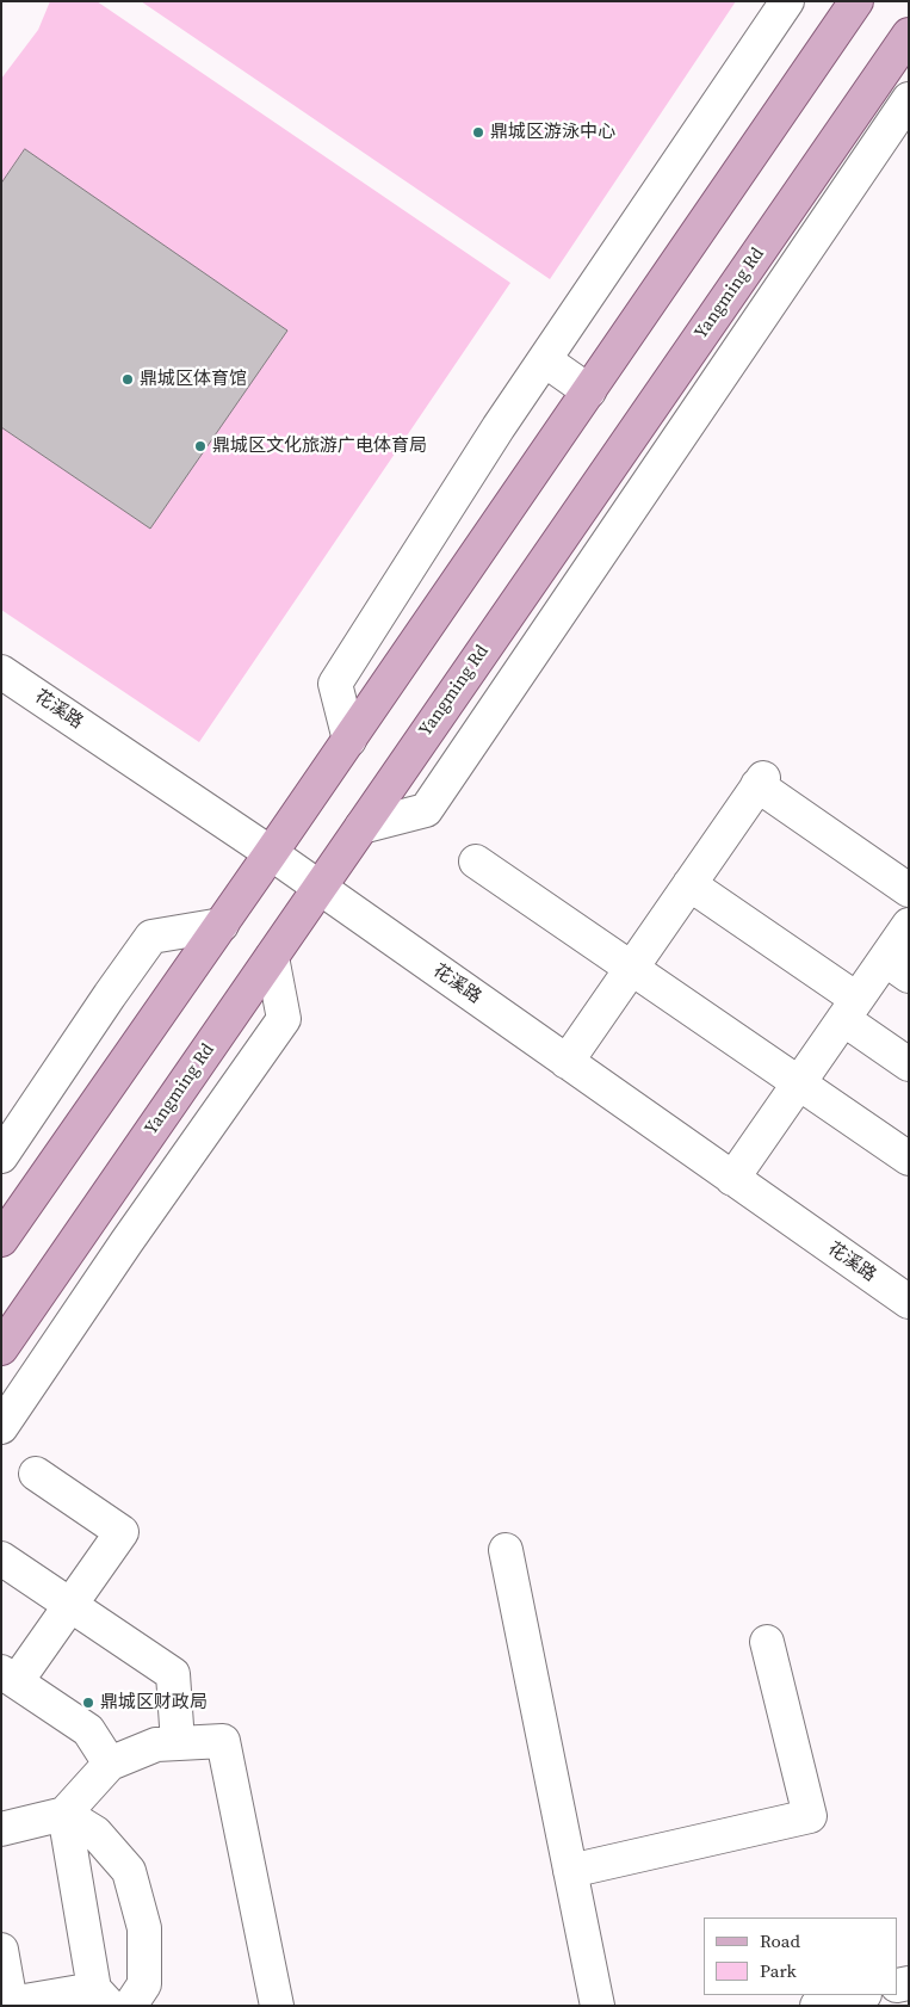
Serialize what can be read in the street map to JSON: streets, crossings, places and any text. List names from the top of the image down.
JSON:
{
  "streets": {
    "main road": ["Yangming Rd"],
    "street": ["花溪路"]
  },
  "crossings": [
    ["Yangming Rd", "花溪路"]
  ],
  "places": [
    "鼎城区游泳中心",
    "鼎城区体育馆",
    "鼎城区文化旅游广电体育局",
    "鼎城区财政局"
  ],
  "legend": ["Road", "Park"]
}
